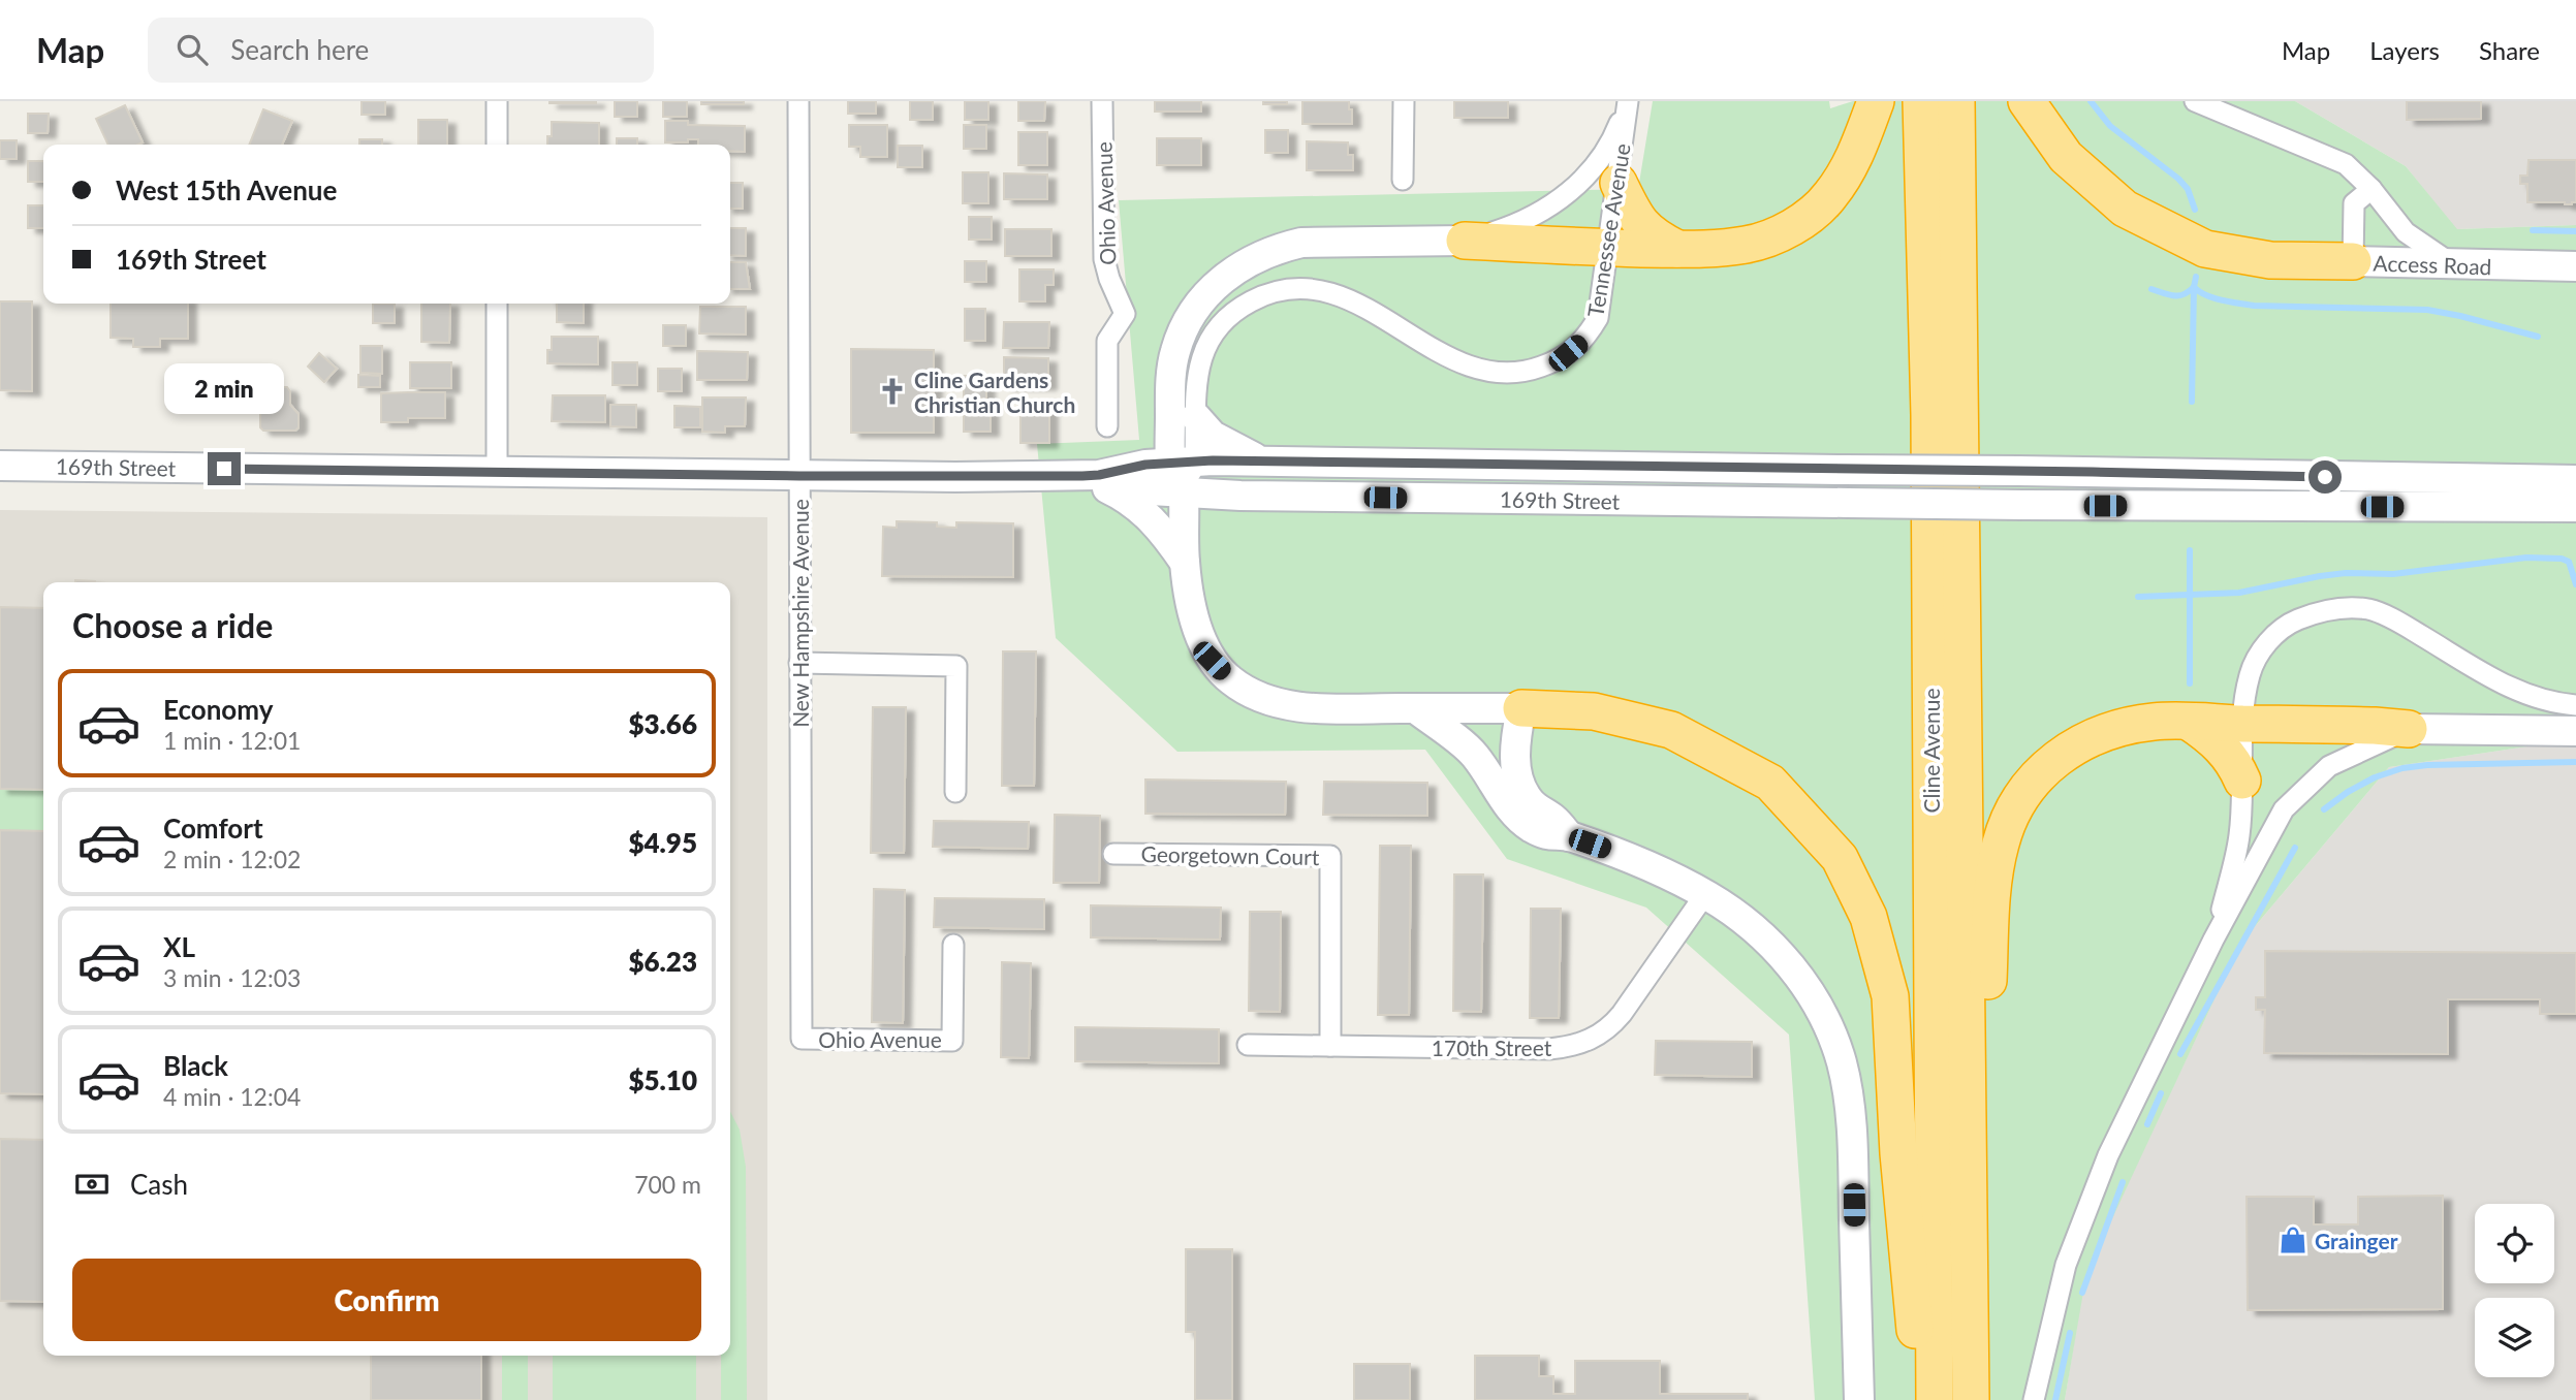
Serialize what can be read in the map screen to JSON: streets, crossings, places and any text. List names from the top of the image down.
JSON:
{
  "streets": {
    "highway": ["Cline Avenue"],
    "main road": ["Tennessee Avenue", "Access Road", "169th Street"],
    "street": [
      "Ohio Avenue",
      "New Hampshire Avenue",
      "Georgetown Court",
      "170th Street"
    ]
  },
  "crossings": [
    ["Ohio Avenue", "New Hampshire Avenue"],
    ["Tennessee Avenue", "169th Street"],
    ["169th Street", "New Hampshire Avenue"],
    ["Georgetown Court", "170th Street"]
  ],
  "places": {
    "church": ["Cline Gardens Christian Church"],
    "shop": ["Grainger"]
  },
  "page": {
    "header": "Map",
    "search": "Search here",
    "nav": ["Map", "Layers", "Share"],
    "banner": ["West 15th Avenue", "169th Street"],
    "bubble": "2 min",
    "heading": "Choose a ride",
    "list": [
      {
        "name": "Economy",
        "note": "1 min · 12:01",
        "value": "$3.66"
      },
      {
        "name": "Comfort",
        "note": "2 min · 12:02",
        "value": "$4.95"
      },
      {
        "name": "XL",
        "note": "3 min · 12:03",
        "value": "$6.23"
      },
      {
        "name": "Black",
        "note": "4 min · 12:04",
        "value": "$5.10"
      }
    ],
    "pay": ["Cash", "700 m"],
    "buttons": "Confirm"
  }
}
